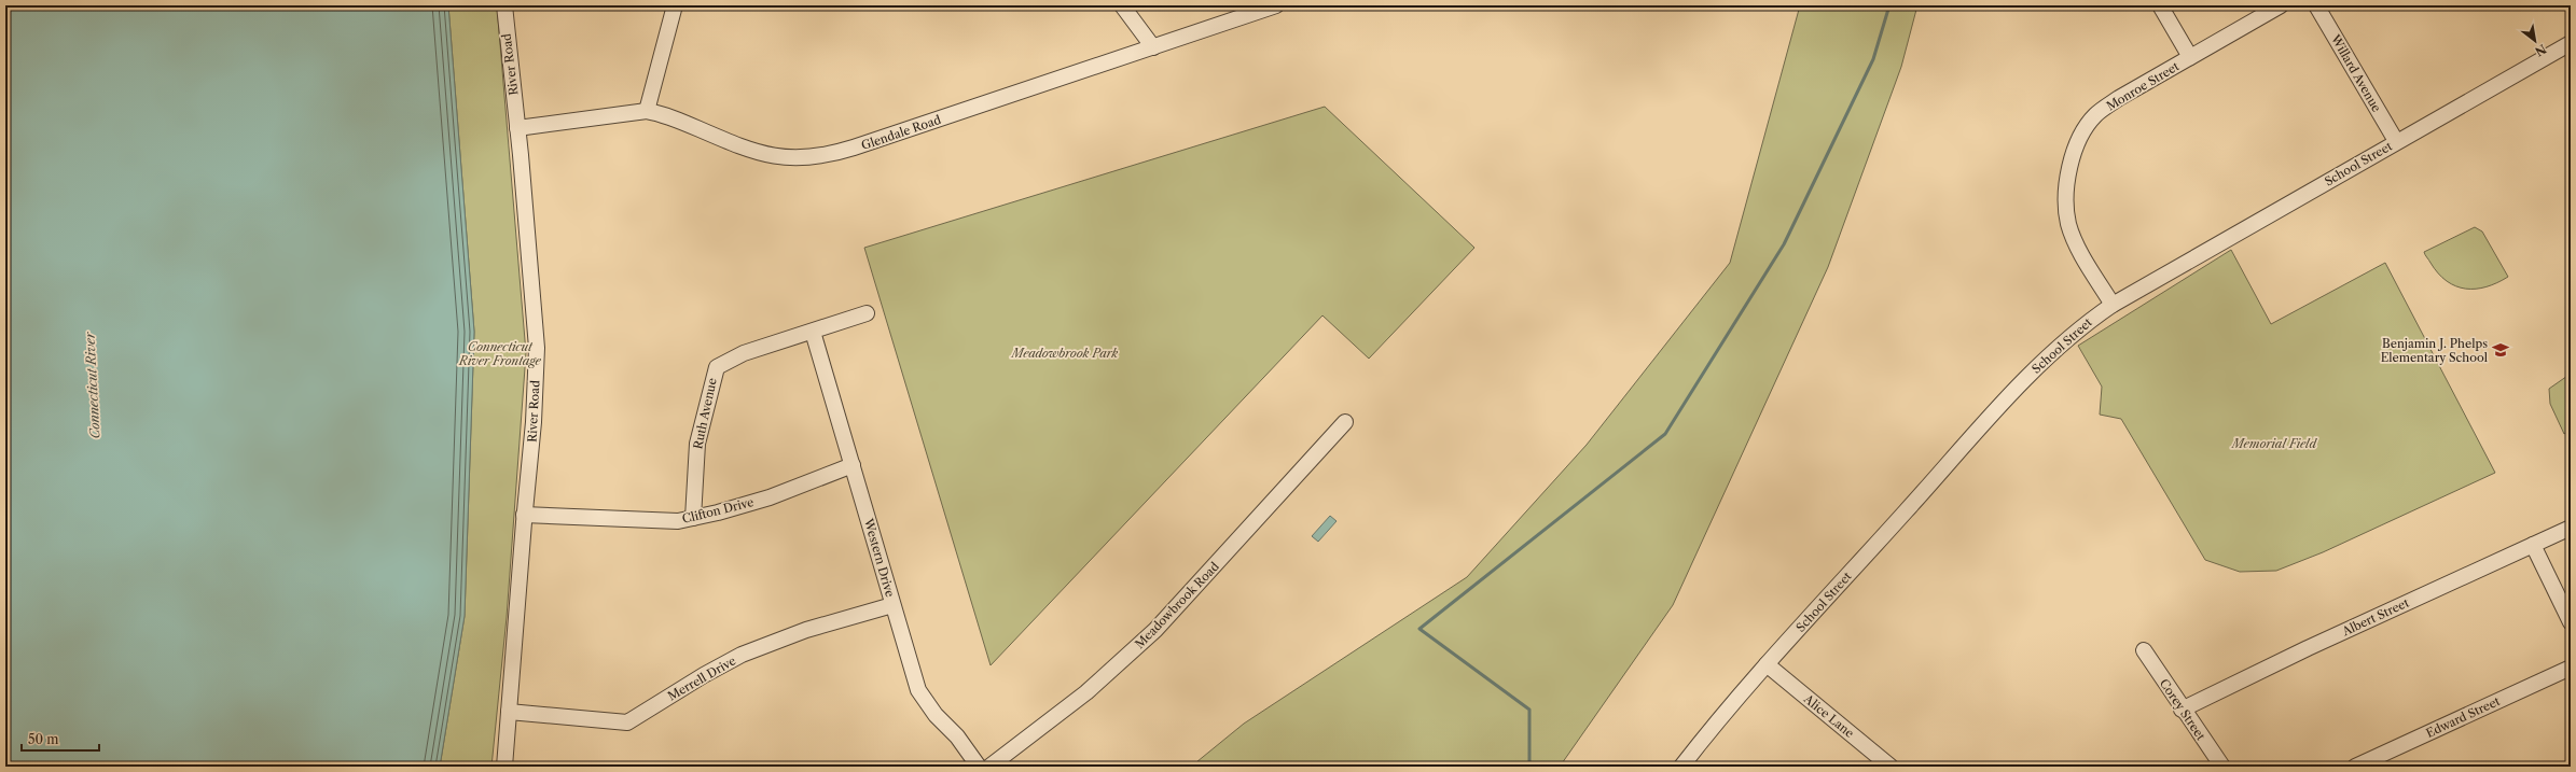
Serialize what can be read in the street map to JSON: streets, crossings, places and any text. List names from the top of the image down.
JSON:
{
  "streets": {
    "street": [
      "River Road",
      "Willard Avenue",
      "Monroe Street",
      "Glendale Road",
      "School Street",
      "Ruth Avenue",
      "Clifton Drive",
      "Western Drive",
      "Meadowbrook Road",
      "Albert Street",
      "Merrell Drive",
      "Corey Street",
      "Alice Lane",
      "Edward Street"
    ]
  },
  "crossings": [
    ["River Road", "Glendale Road"],
    ["River Road", "Clifton Drive"],
    ["River Road", "Merrell Drive"],
    ["Willard Avenue", "School Street"],
    ["Monroe Street", "School Street"],
    ["School Street", "Alice Lane"],
    ["Ruth Avenue", "Clifton Drive"],
    ["Ruth Avenue", "Western Drive"],
    ["Clifton Drive", "Western Drive"],
    ["Western Drive", "Merrell Drive"],
    ["Albert Street", "Corey Street"]
  ],
  "water": ["Connecticut River"],
  "parks": ["Connecticut River Frontage", "Meadowbrook Park", "Memorial Field"],
  "places": {
    "school or university": ["Benjamin J. Phelps Elementary School"]
  },
  "scale_bar": "50 m",
  "north": "bottom right"
}
